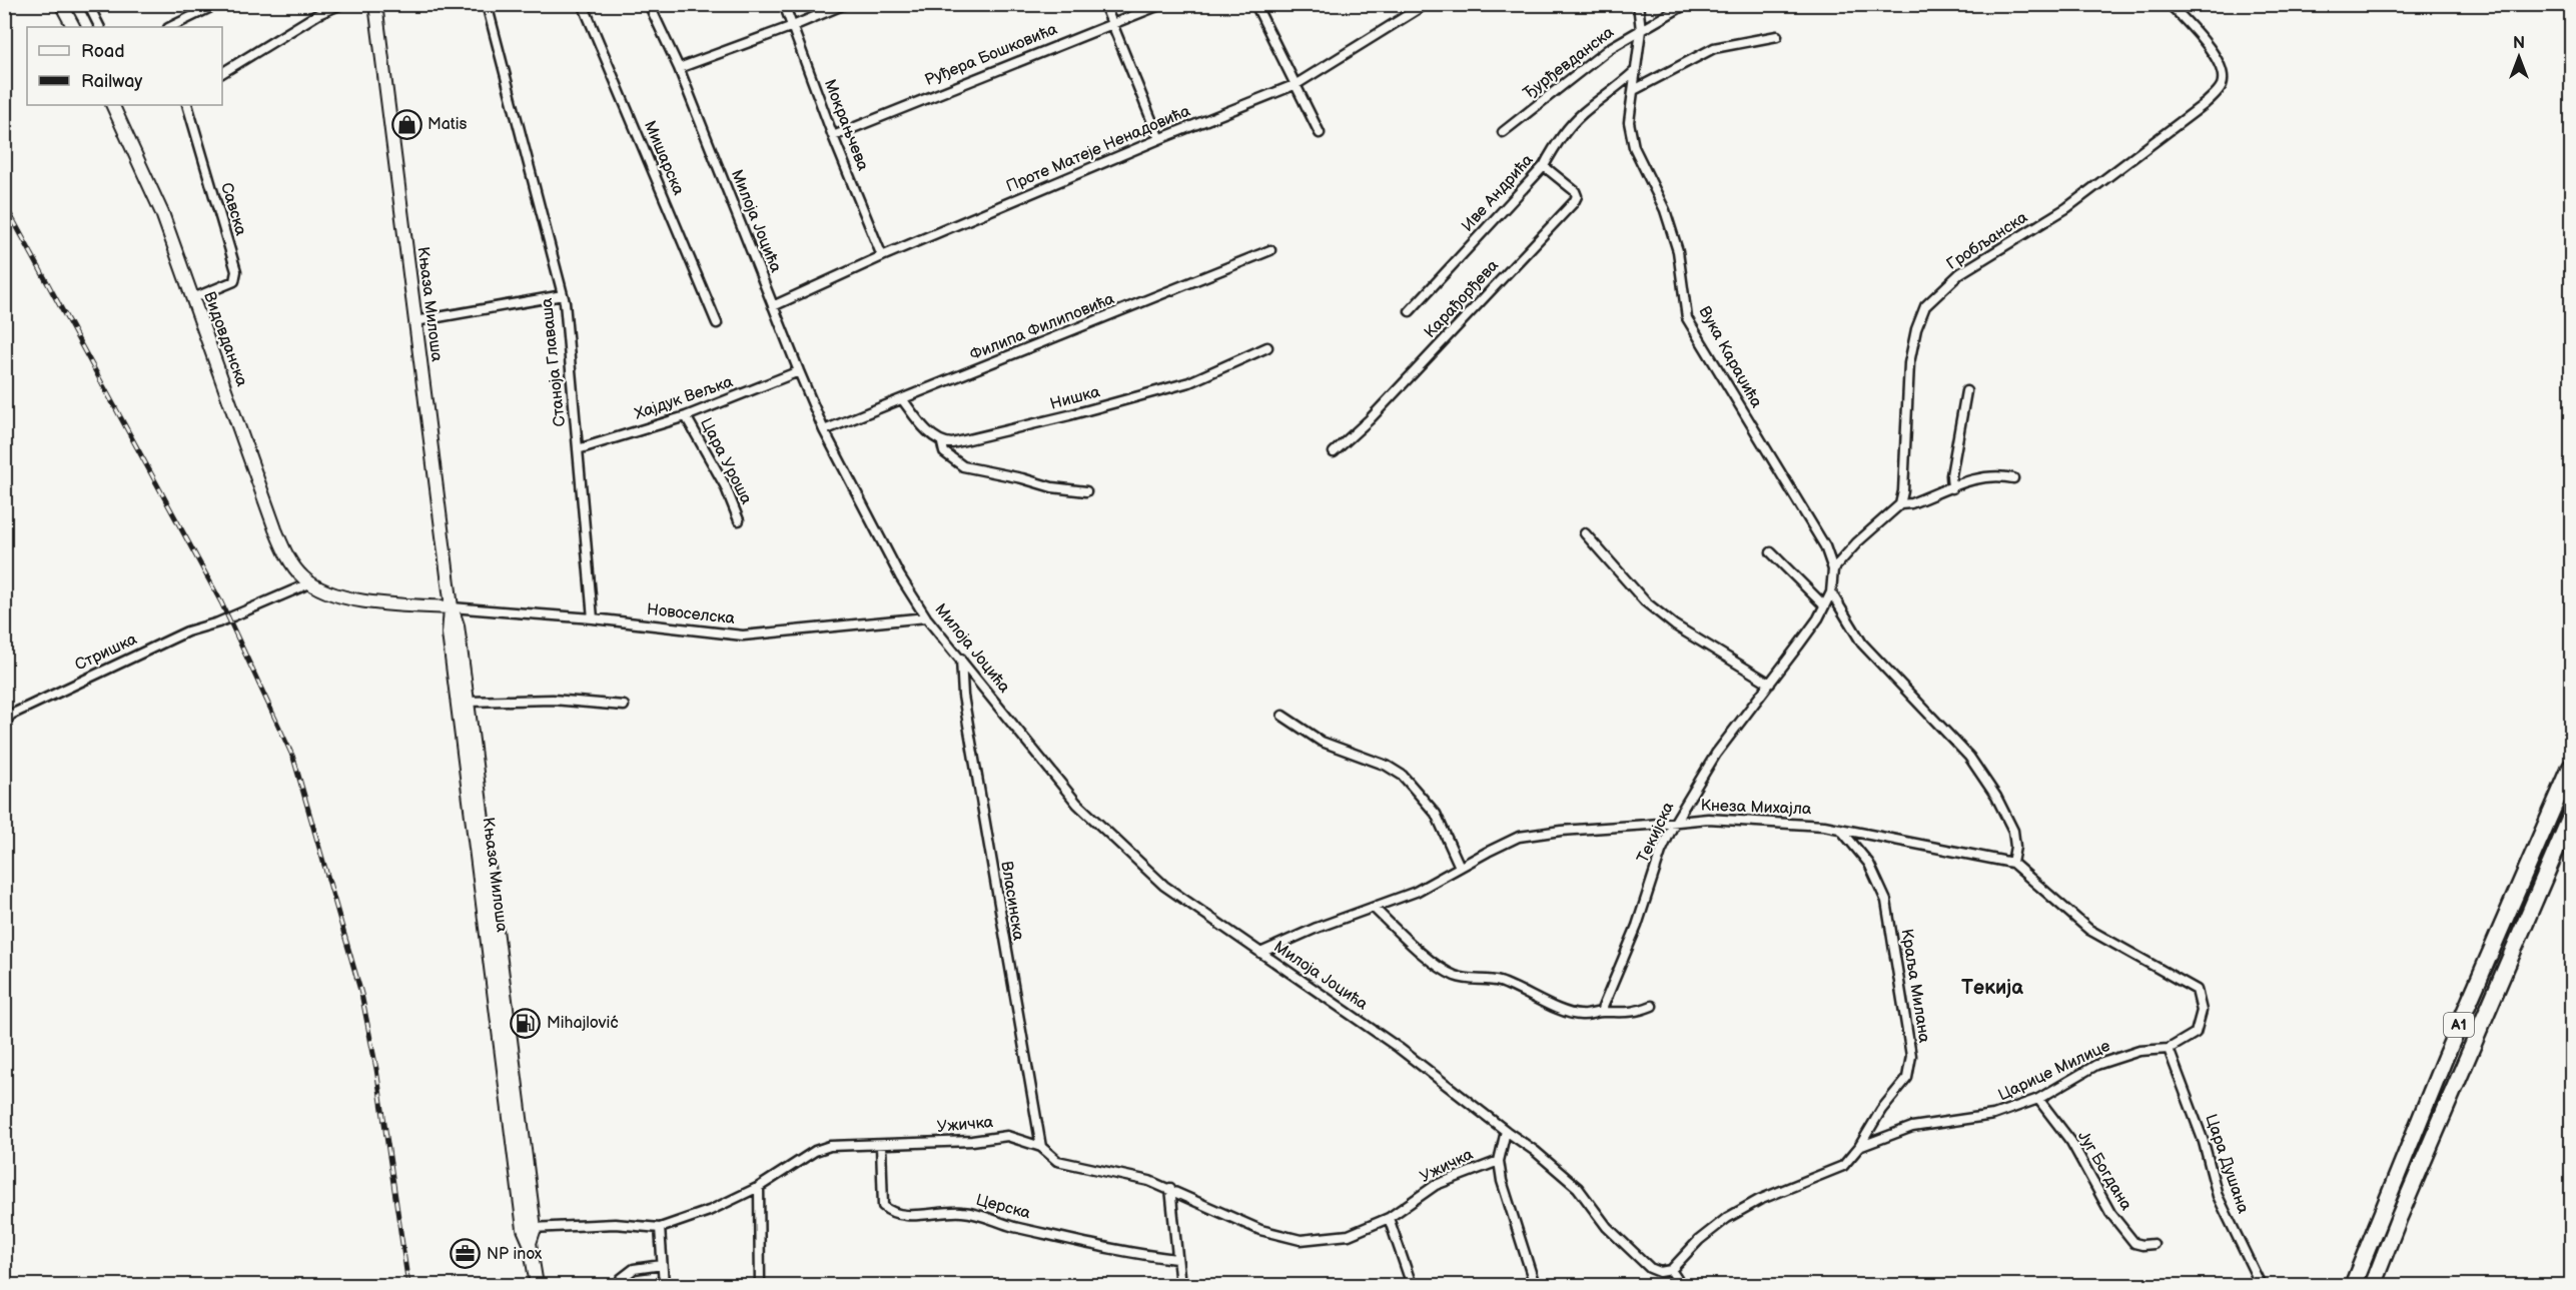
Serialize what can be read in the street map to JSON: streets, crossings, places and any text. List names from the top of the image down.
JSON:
{
  "streets": {
    "highway": ["A1"],
    "main road": ["Књаза Милоша", "Видовданска"],
    "street": [
      "Руђера Бошковића",
      "Ђурђевданска",
      "Мокрањчева",
      "Проте Матеје Ненадовића",
      "Мишарска",
      "Иве Андрића",
      "Савска",
      "Милоја Јоцића",
      "Гробљанска",
      "Карађорђева",
      "Филипа Филиповића",
      "Вука Караџића",
      "Станоја Главаша",
      "Хајдук Вељка",
      "Нишка",
      "Цара Уроша",
      "Новоселска",
      "Стришка",
      "Кнеза Михајла",
      "Текијска",
      "Власинска",
      "Краља Милана",
      "Царице Милице",
      "Ужичка",
      "Цара Душана",
      "Југ Богдана",
      "Церска"
    ]
  },
  "crossings": [
    ["Руђера Бошковића", "Мокрањчева"],
    ["Ђурђевданска", "Вука Караџића"],
    ["Мокрањчева", "Проте Матеје Ненадовића"],
    ["Проте Матеје Ненадовића", "Милоја Јоцића"],
    ["Иве Андрића", "Карађорђева"],
    ["Иве Андрића", "Вука Караџића"],
    ["Савска", "Видовданска"],
    ["Милоја Јоцића", "Филипа Филиповића"],
    ["Милоја Јоцића", "Хајдук Вељка"],
    ["Милоја Јоцића", "Новоселска"],
    ["Милоја Јоцића", "Кнеза Михајла"],
    ["Милоја Јоцића", "Власинска"],
    ["Милоја Јоцића", "Царице Милице"],
    ["Књаза Милоша", "Видовданска"],
    ["Књаза Милоша", "Новоселска"],
    ["Видовданска", "Новоселска"],
    ["Видовданска", "Стришка"],
    ["Станоја Главаша", "Хајдук Вељка"],
    ["Станоја Главаша", "Новоселска"],
    ["Хајдук Вељка", "Цара Уроша"],
    ["Кнеза Михајла", "Текијска"],
    ["Кнеза Михајла", "Краља Милана"],
    ["Кнеза Михајла", "Царице Милице"],
    ["Власинска", "Ужичка"],
    ["Краља Милана", "Царице Милице"],
    ["Царице Милице", "Цара Душана"],
    ["Царице Милице", "Југ Богдана"],
    ["Ужичка", "Церска"]
  ],
  "districts": ["Текија"],
  "places": {
    "shop": ["Matis"],
    "fuel station": ["Mihajlović"],
    "office": ["NP inox"]
  },
  "legend": ["Road", "Railway"],
  "north": "top"
}
